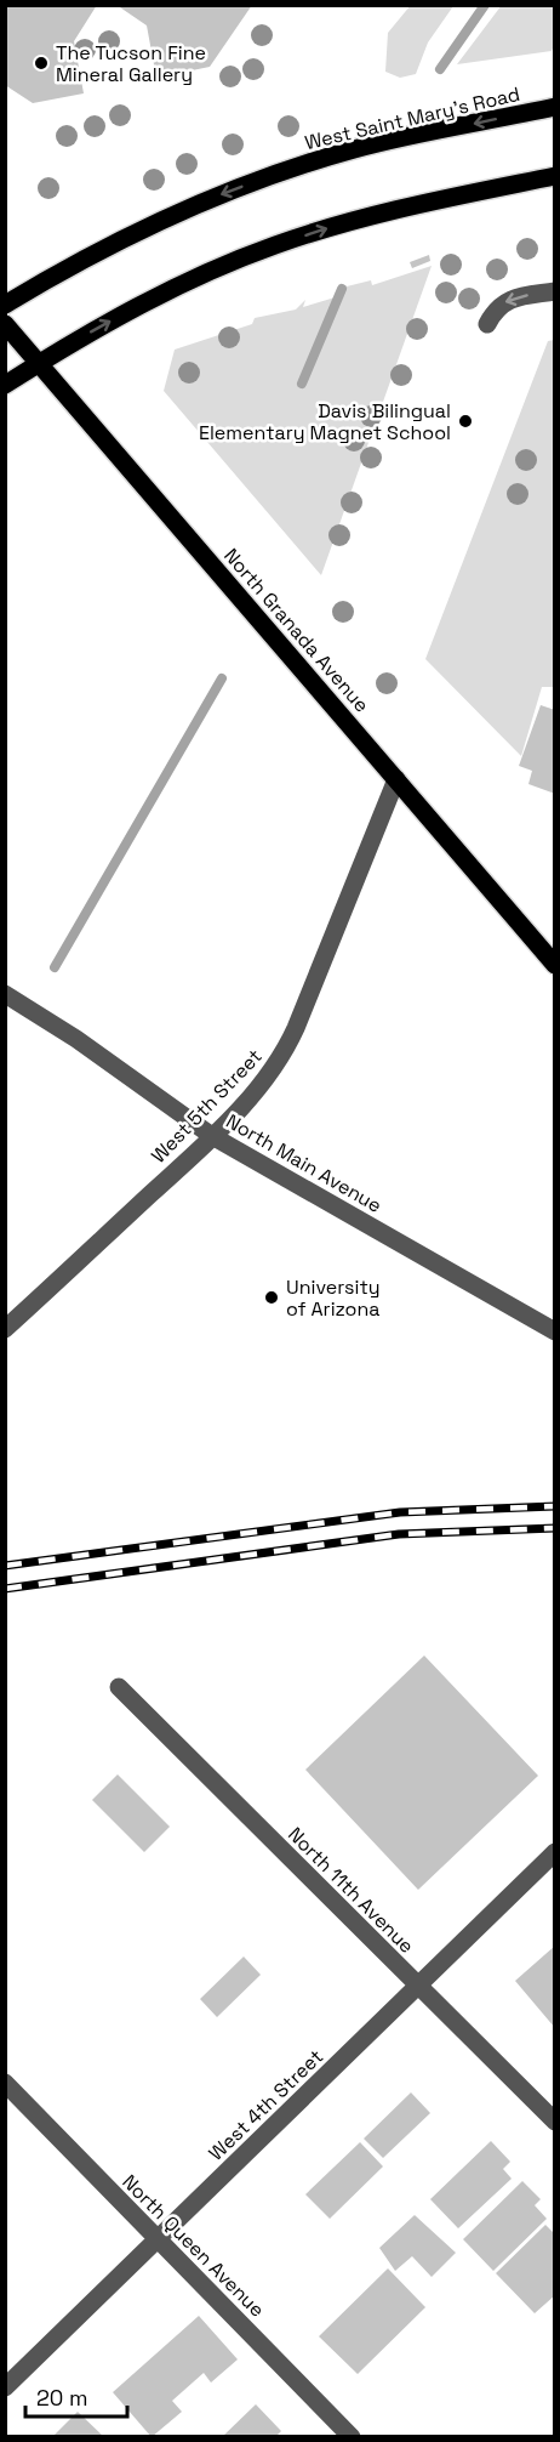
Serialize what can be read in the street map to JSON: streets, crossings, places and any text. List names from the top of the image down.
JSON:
{
  "streets": {
    "main road": ["West Saint Mary's Road", "North Granada Avenue"],
    "street": [
      "West 5th Street",
      "North Main Avenue",
      "North 11th Avenue",
      "West 4th Street",
      "North Queen Avenue"
    ]
  },
  "crossings": [
    ["North Granada Avenue", "West 5th Street"],
    ["West 5th Street", "North Main Avenue"],
    ["North 11th Avenue", "West 4th Street"],
    ["West 4th Street", "North Queen Avenue"]
  ],
  "places": ["The Tucson Fine Mineral Gallery", "Davis Bilingual Elementary Magnet School", "University of Arizona"],
  "scale_bar": "20 m"
}
